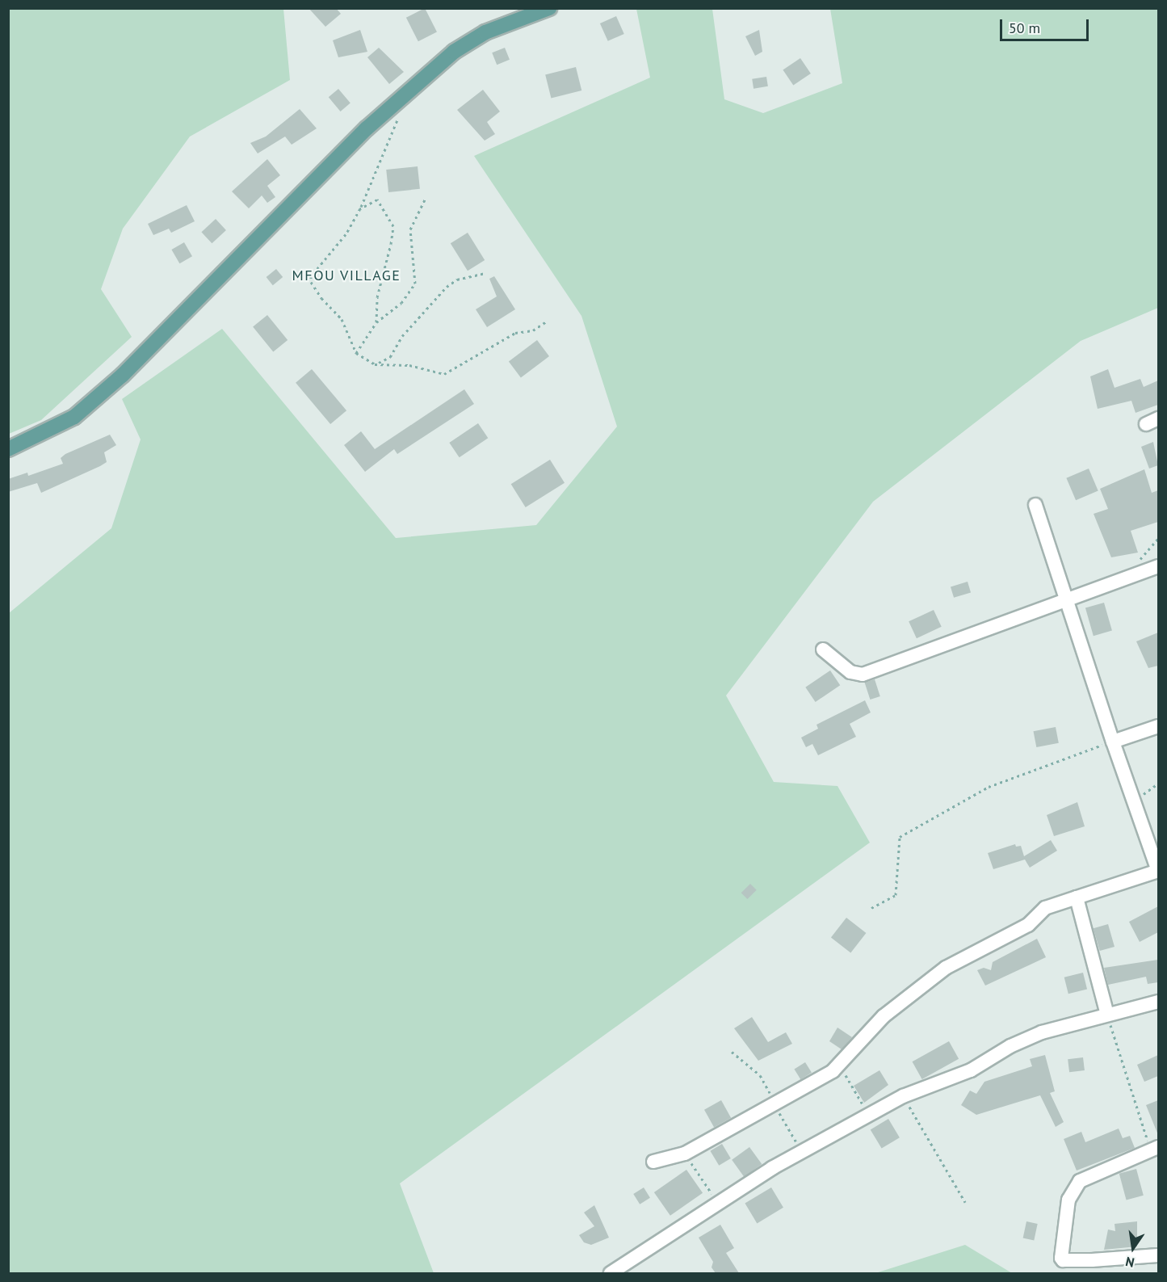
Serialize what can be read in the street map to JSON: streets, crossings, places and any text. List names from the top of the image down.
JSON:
{
  "districts": ["MFOU VILLAGE"],
  "scale_bar": "50 m",
  "north": "bottom"
}
